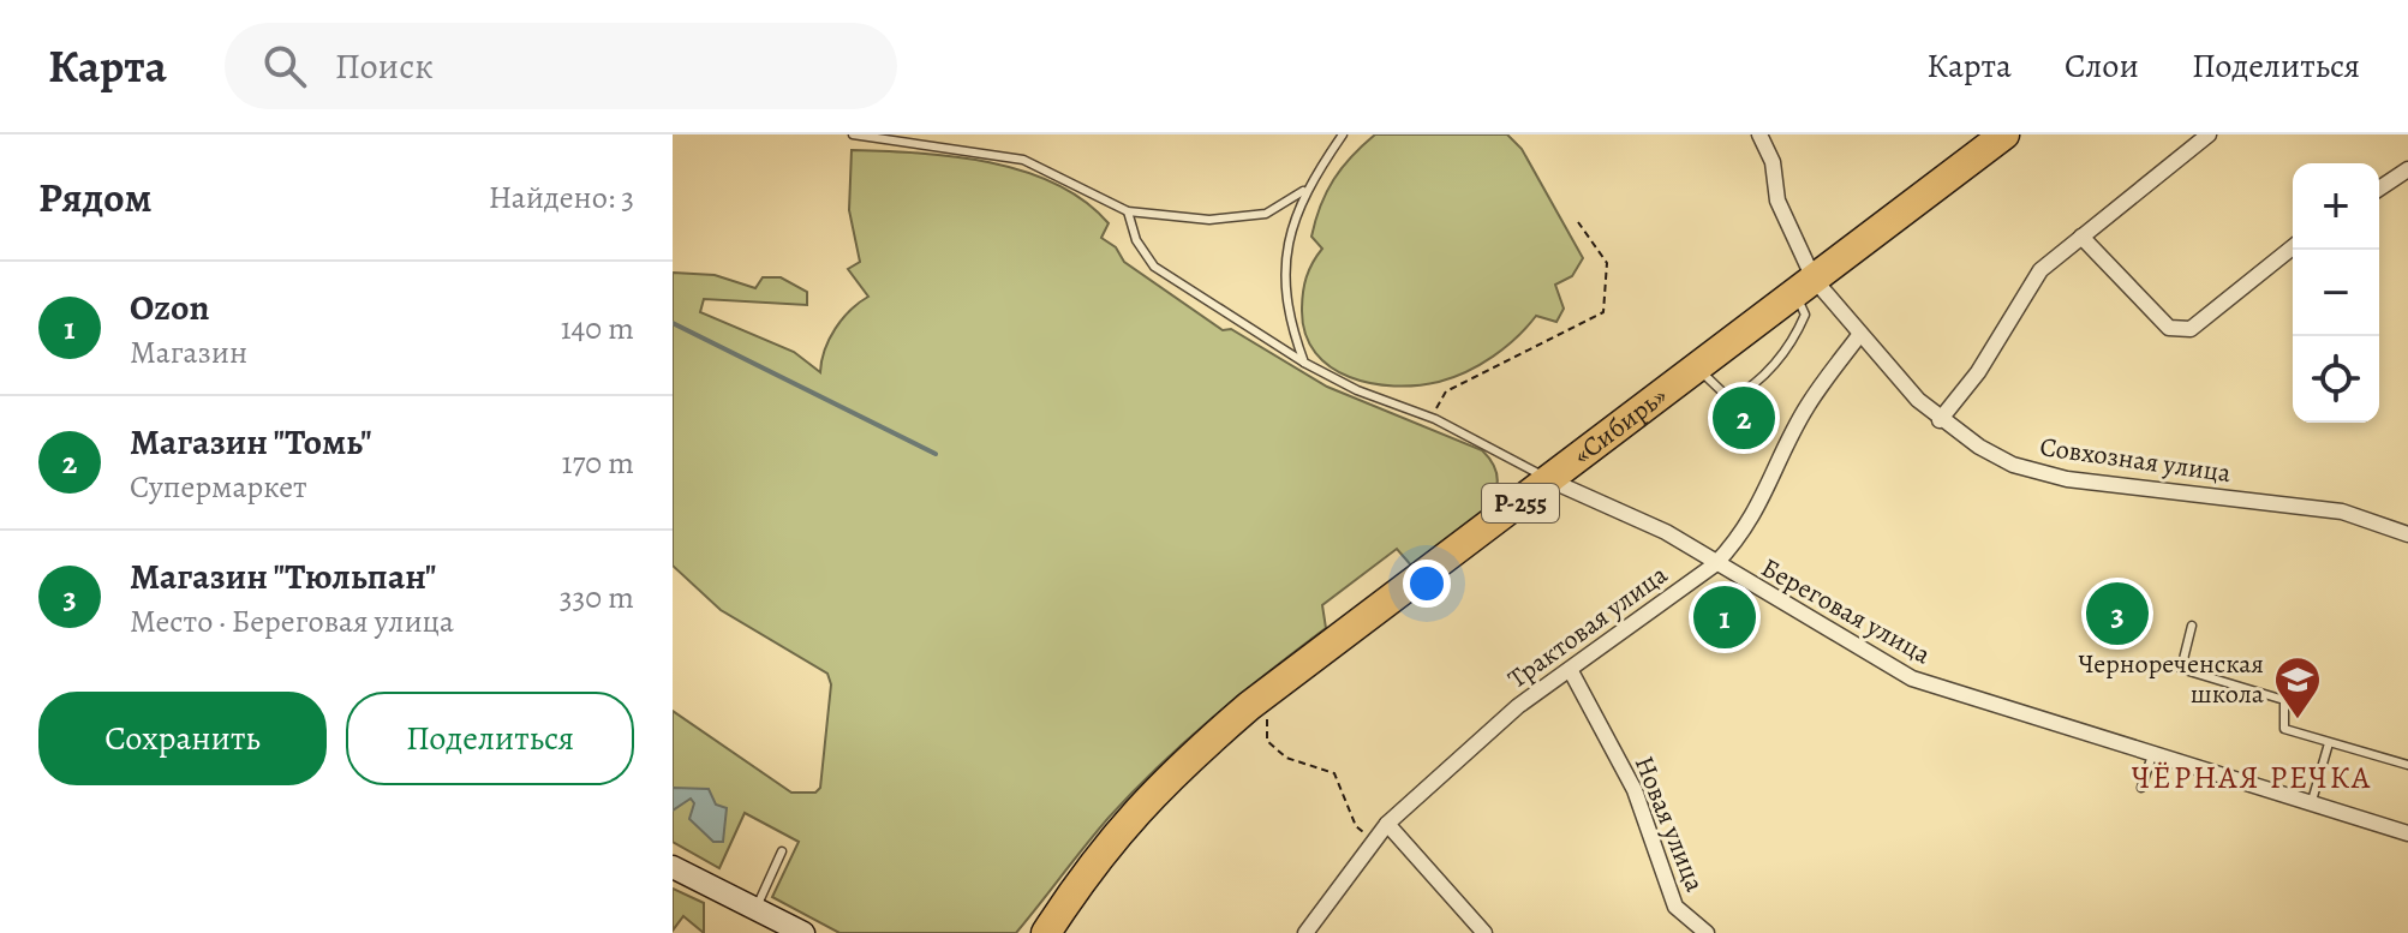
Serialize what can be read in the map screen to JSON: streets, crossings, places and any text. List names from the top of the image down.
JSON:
{
  "streets": {
    "highway": ["«Сибирь»", "Р-255"],
    "street": [
      "Совхозная улица",
      "Береговая улица",
      "Трактовая улица",
      "Новая улица"
    ]
  },
  "crossings": [
    ["«Сибирь»", "Совхозная улица"],
    ["«Сибирь»", "Береговая улица"],
    ["Совхозная улица", "Трактовая улица"],
    ["Береговая улица", "Трактовая улица"],
    ["Трактовая улица", "Новая улица"]
  ],
  "districts": ["ЧЁРНАЯ РЕЧКА"],
  "places": {
    "school or university": ["Чернореченская школа"]
  },
  "page": {
    "header": "Карта",
    "search": "Поиск",
    "nav": ["Карта", "Слои", "Поделиться"],
    "heading": ["Рядом", "Найдено: 3"],
    "map_buttons": ["+", "−"],
    "list": [
      {
        "mark": "1",
        "name": "Ozon",
        "note": "Магазин",
        "value": "140 m"
      },
      {
        "mark": "2",
        "name": "Магазин \"Томь\"",
        "note": "Супермаркет",
        "value": "170 m"
      },
      {
        "mark": "3",
        "name": "Магазин \"Тюльпан\"",
        "note": "Место · Береговая улица",
        "value": "330 m"
      }
    ],
    "pins": ["2", "3", "1"],
    "buttons": ["Сохранить", "Поделиться"]
  }
}
